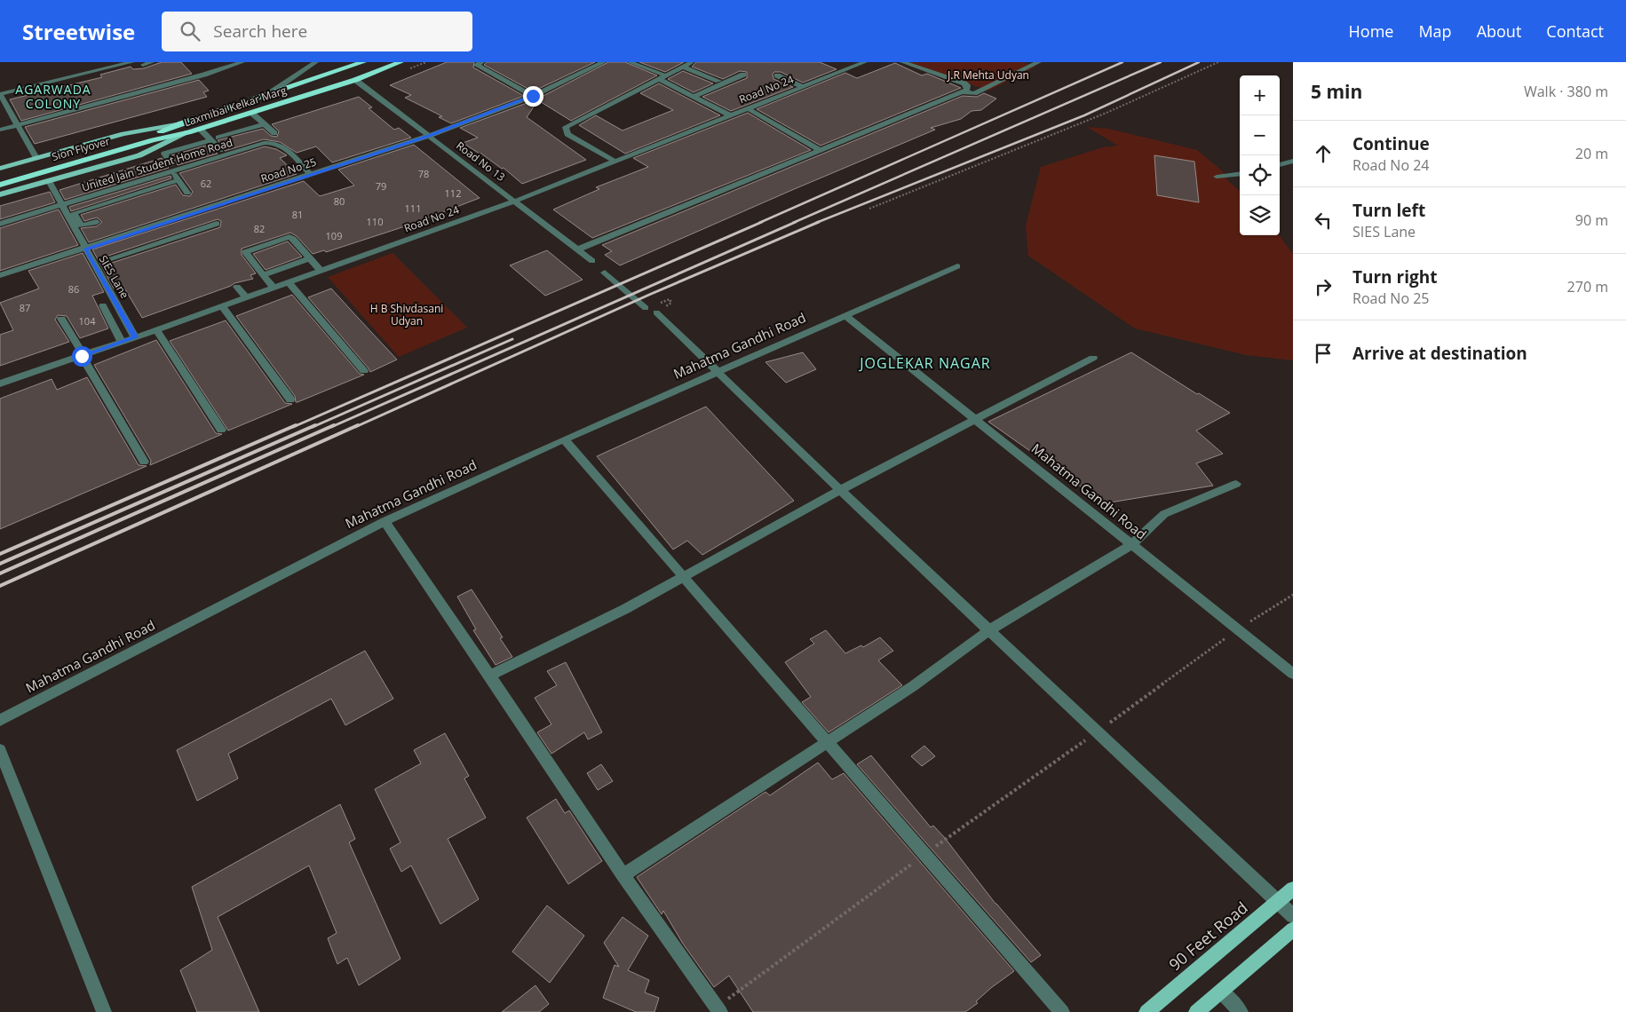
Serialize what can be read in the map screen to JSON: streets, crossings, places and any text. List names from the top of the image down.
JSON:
{
  "streets": {
    "highway": ["Laxmibai Kelkar Marg", "Sion Flyover"],
    "main road": ["90 Feet Road"],
    "street": [
      "Road No 24",
      "Road No 13",
      "United Jain Student Home Road",
      "Road No 25",
      "SIES Lane",
      "Mahatma Gandhi Road"
    ]
  },
  "crossings": [
    ["Road No 24", "Road No 13"],
    ["Road No 24", "SIES Lane"],
    ["Laxmibai Kelkar Marg", "Sion Flyover"],
    ["Laxmibai Kelkar Marg", "Road No 13"],
    ["Road No 13", "Road No 25"],
    ["United Jain Student Home Road", "Road No 25"],
    ["United Jain Student Home Road", "SIES Lane"],
    ["Road No 25", "SIES Lane"]
  ],
  "districts": ["AGARWADA COLONY", "JOGLEKAR NAGAR"],
  "parks": ["J.R Mehta Udyan", "H B Shivdasani Udyan"],
  "house_numbers": [
    "78",
    "62",
    "79",
    "112",
    "80",
    "111",
    "81",
    "110",
    "82",
    "109",
    "86",
    "87",
    "104"
  ],
  "page": {
    "header": "Streetwise",
    "search": "Search here",
    "nav": [
      "Home",
      "Map",
      "About",
      "Contact"
    ],
    "heading": ["5 min", "Walk · 380 m"],
    "map_buttons": ["+", "−"],
    "list": [
      ["Continue", "Road No 24", "20 m"],
      ["Turn left", "SIES Lane", "90 m"],
      ["Turn right", "Road No 25", "270 m"],
      "Arrive at destination"
    ]
  }
}
